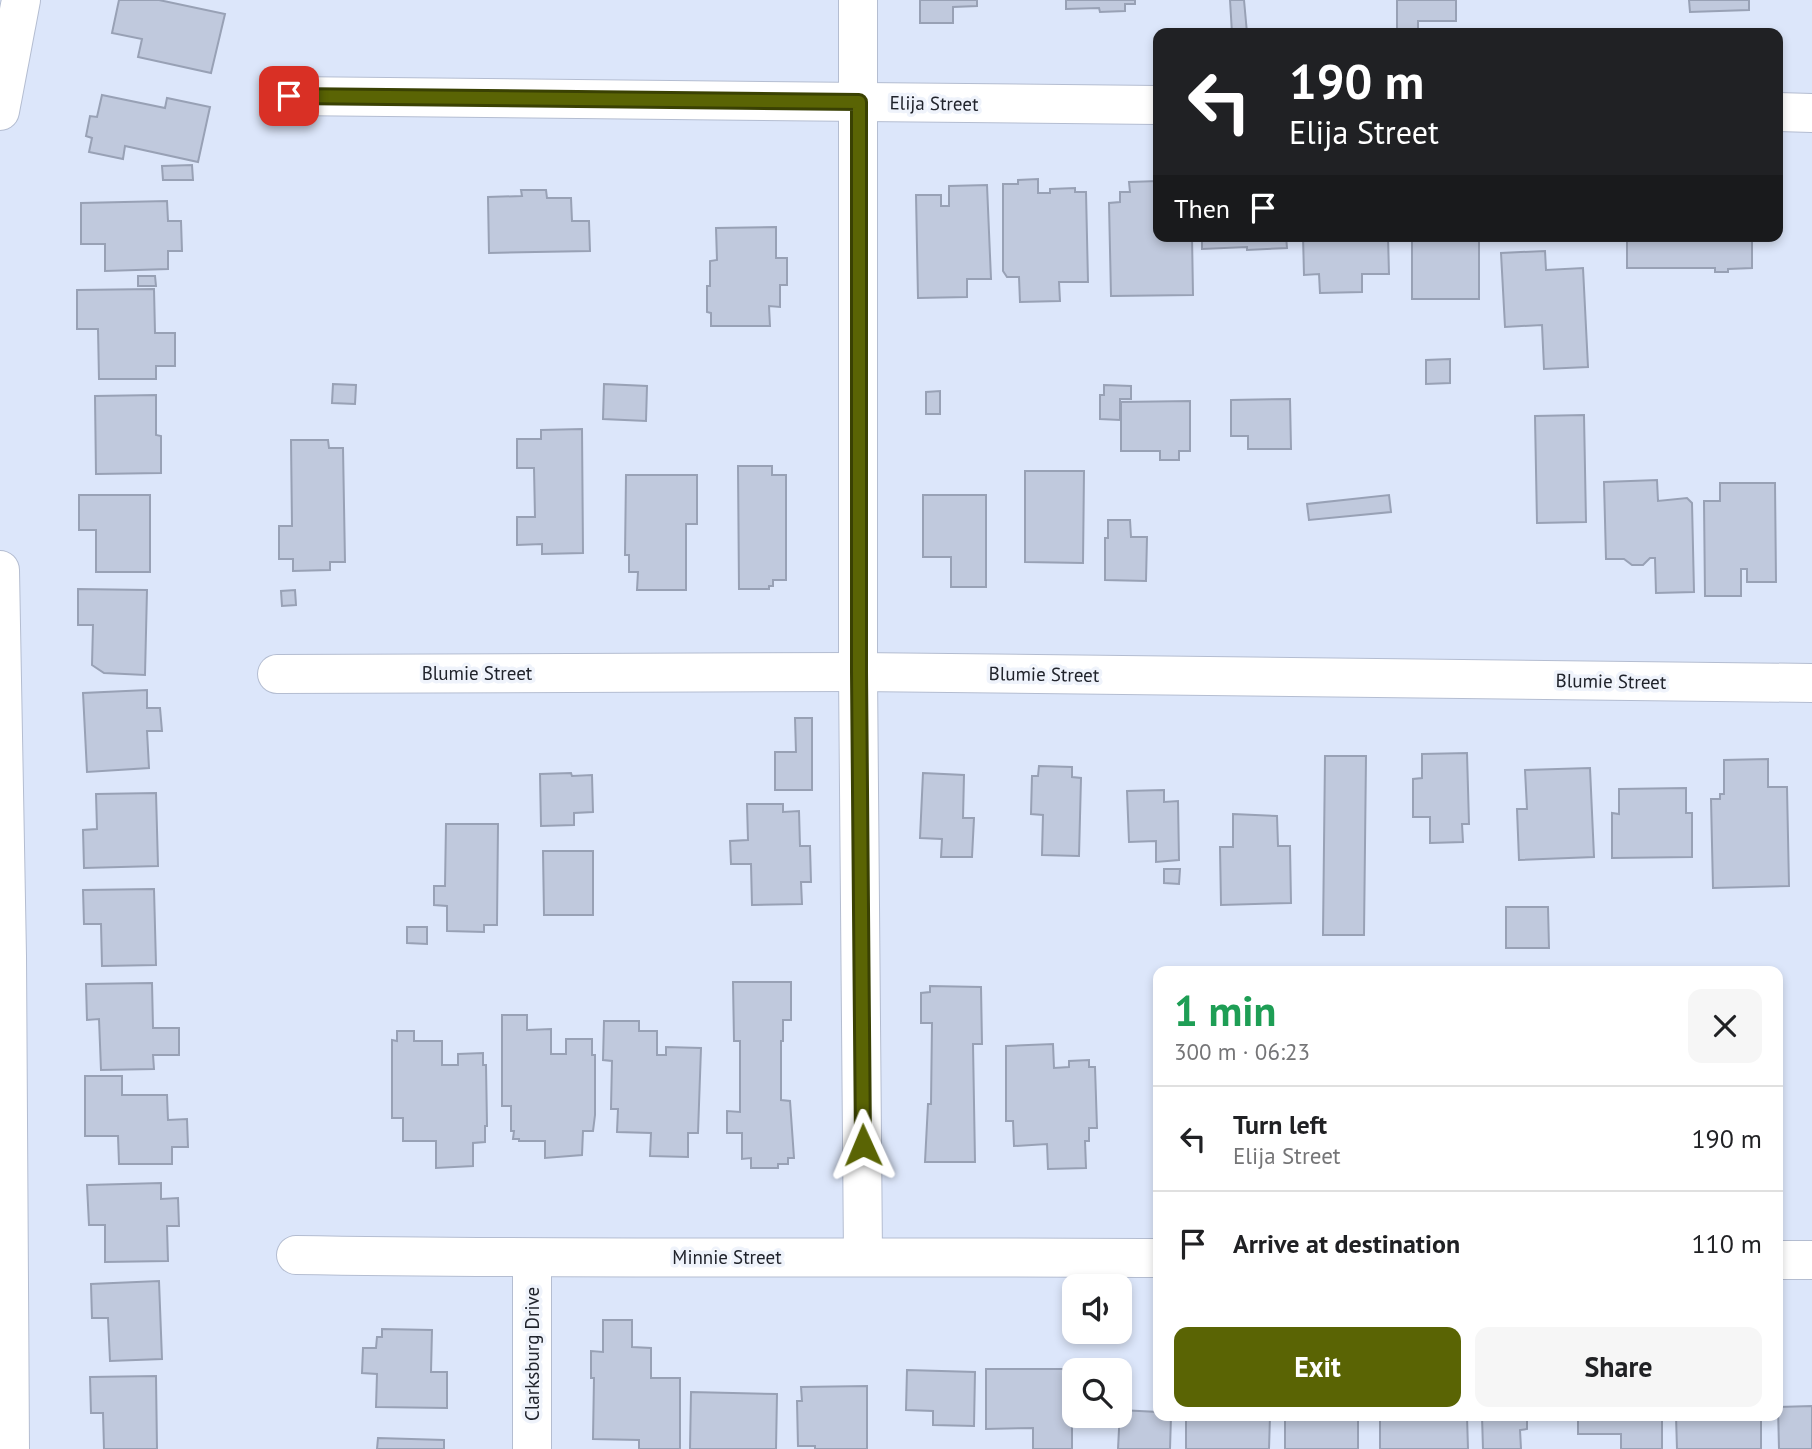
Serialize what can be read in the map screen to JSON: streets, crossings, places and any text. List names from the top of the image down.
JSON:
{
  "streets": {
    "street": [
      "Elija Street",
      "Blumie Street",
      "Minnie Street",
      "Clarksburg Drive"
    ]
  },
  "crossings": [
    ["Minnie Street", "Clarksburg Drive"]
  ],
  "page": {
    "turn": ["190 m", "Elija Street"],
    "then": "Then",
    "heading": ["1 min", "300 m · 06:23"],
    "list": [
      {
        "name": "Turn left",
        "note": "Elija Street",
        "value": "190 m"
      },
      {
        "name": "Arrive at destination",
        "value": "110 m"
      }
    ],
    "buttons": ["Exit", "Share"]
  }
}
